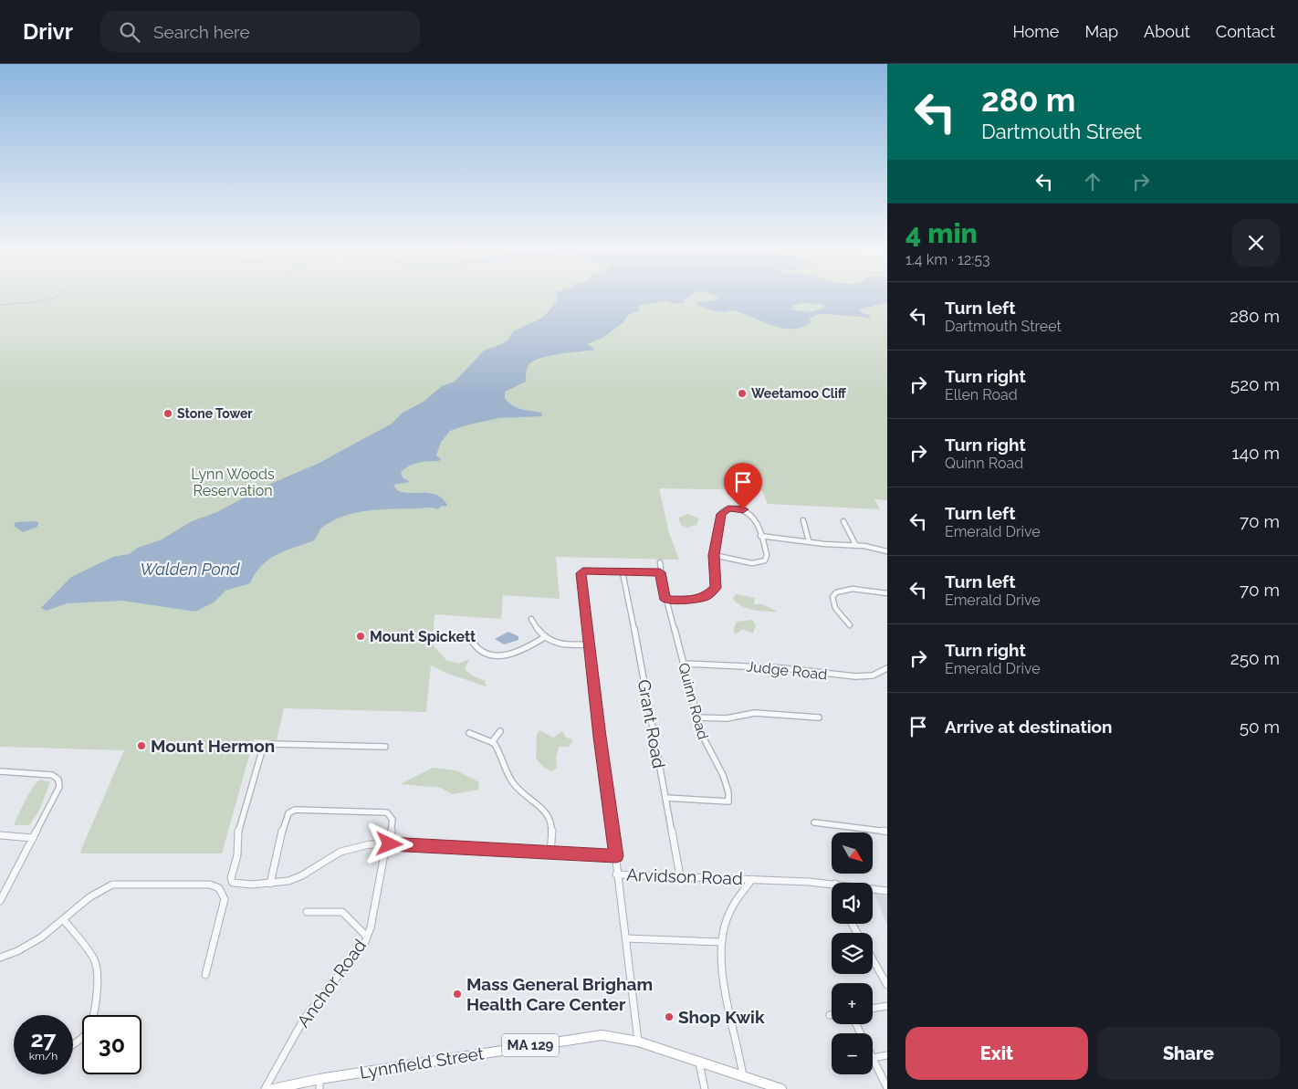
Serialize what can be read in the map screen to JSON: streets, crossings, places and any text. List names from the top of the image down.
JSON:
{
  "streets": {
    "main road": ["MA 129", "Lynnfield Street"],
    "street": [
      "Judge Road",
      "Quinn Road",
      "Grant Road",
      "Arvidson Road",
      "Anchor Road"
    ]
  },
  "crossings": [
    ["Judge Road", "Quinn Road"],
    ["Quinn Road", "Grant Road"],
    ["Grant Road", "Arvidson Road"]
  ],
  "water": ["Walden Pond"],
  "parks": ["Lynn Woods Reservation"],
  "places": [
    "Weetamoo Cliff",
    "Stone Tower",
    "Mount Spickett",
    "Mount Hermon",
    "Mass General Brigham Health Care Center",
    "Shop Kwik"
  ],
  "north": "bottom right",
  "page": {
    "header": "Drivr",
    "search": "Search here",
    "nav": [
      "Home",
      "Map",
      "About",
      "Contact"
    ],
    "turn": ["280 m", "Dartmouth Street"],
    "heading": ["4 min", "1.4 km · 12:53"],
    "list": [
      {
        "name": "Turn left",
        "note": "Dartmouth Street",
        "value": "280 m"
      },
      {
        "name": "Turn right",
        "note": "Ellen Road",
        "value": "520 m"
      },
      {
        "name": "Turn right",
        "note": "Quinn Road",
        "value": "140 m"
      },
      {
        "name": "Turn left",
        "note": "Emerald Drive",
        "value": "70 m"
      },
      {
        "name": "Turn left",
        "note": "Emerald Drive",
        "value": "70 m"
      },
      {
        "name": "Turn right",
        "note": "Emerald Drive",
        "value": "250 m"
      },
      {
        "name": "Arrive at destination",
        "value": "50 m"
      }
    ],
    "map_buttons": ["+", "−"],
    "speed": "27 km/h",
    "limit": "30",
    "buttons": ["Exit", "Share"]
  }
}
